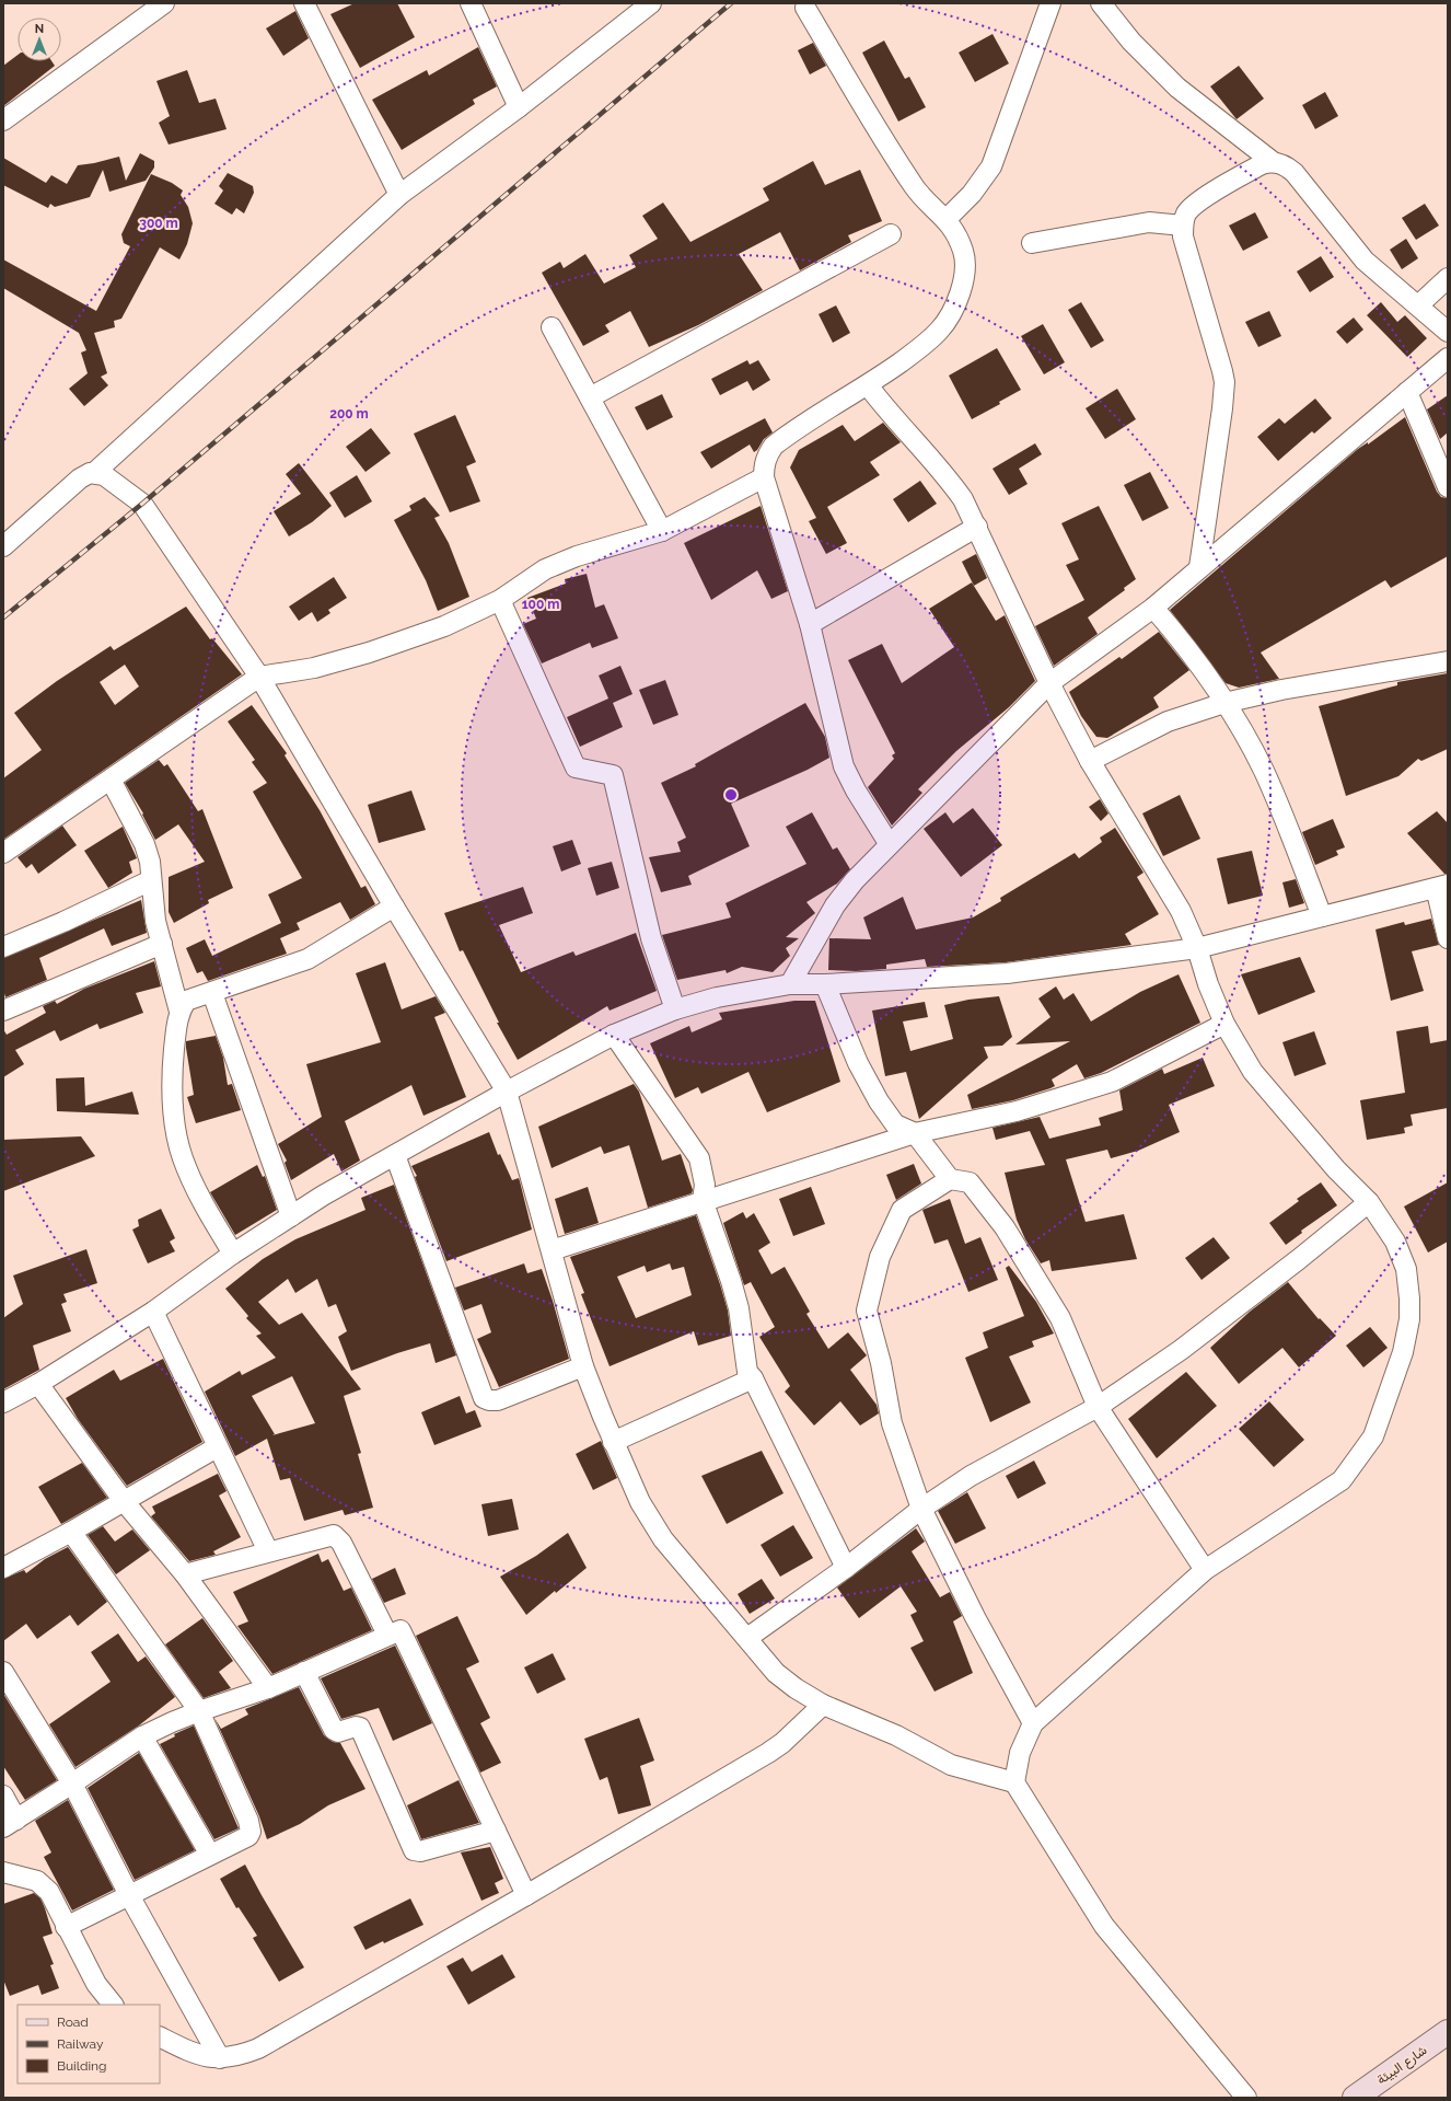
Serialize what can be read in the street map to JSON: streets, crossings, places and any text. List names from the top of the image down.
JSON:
{
  "streets": {
    "main road": ["شارع البيئة"]
  },
  "legend": ["Road", "Railway", "Building"],
  "north": "top",
  "rings": ["300 m", "200 m", "100 m"]
}
